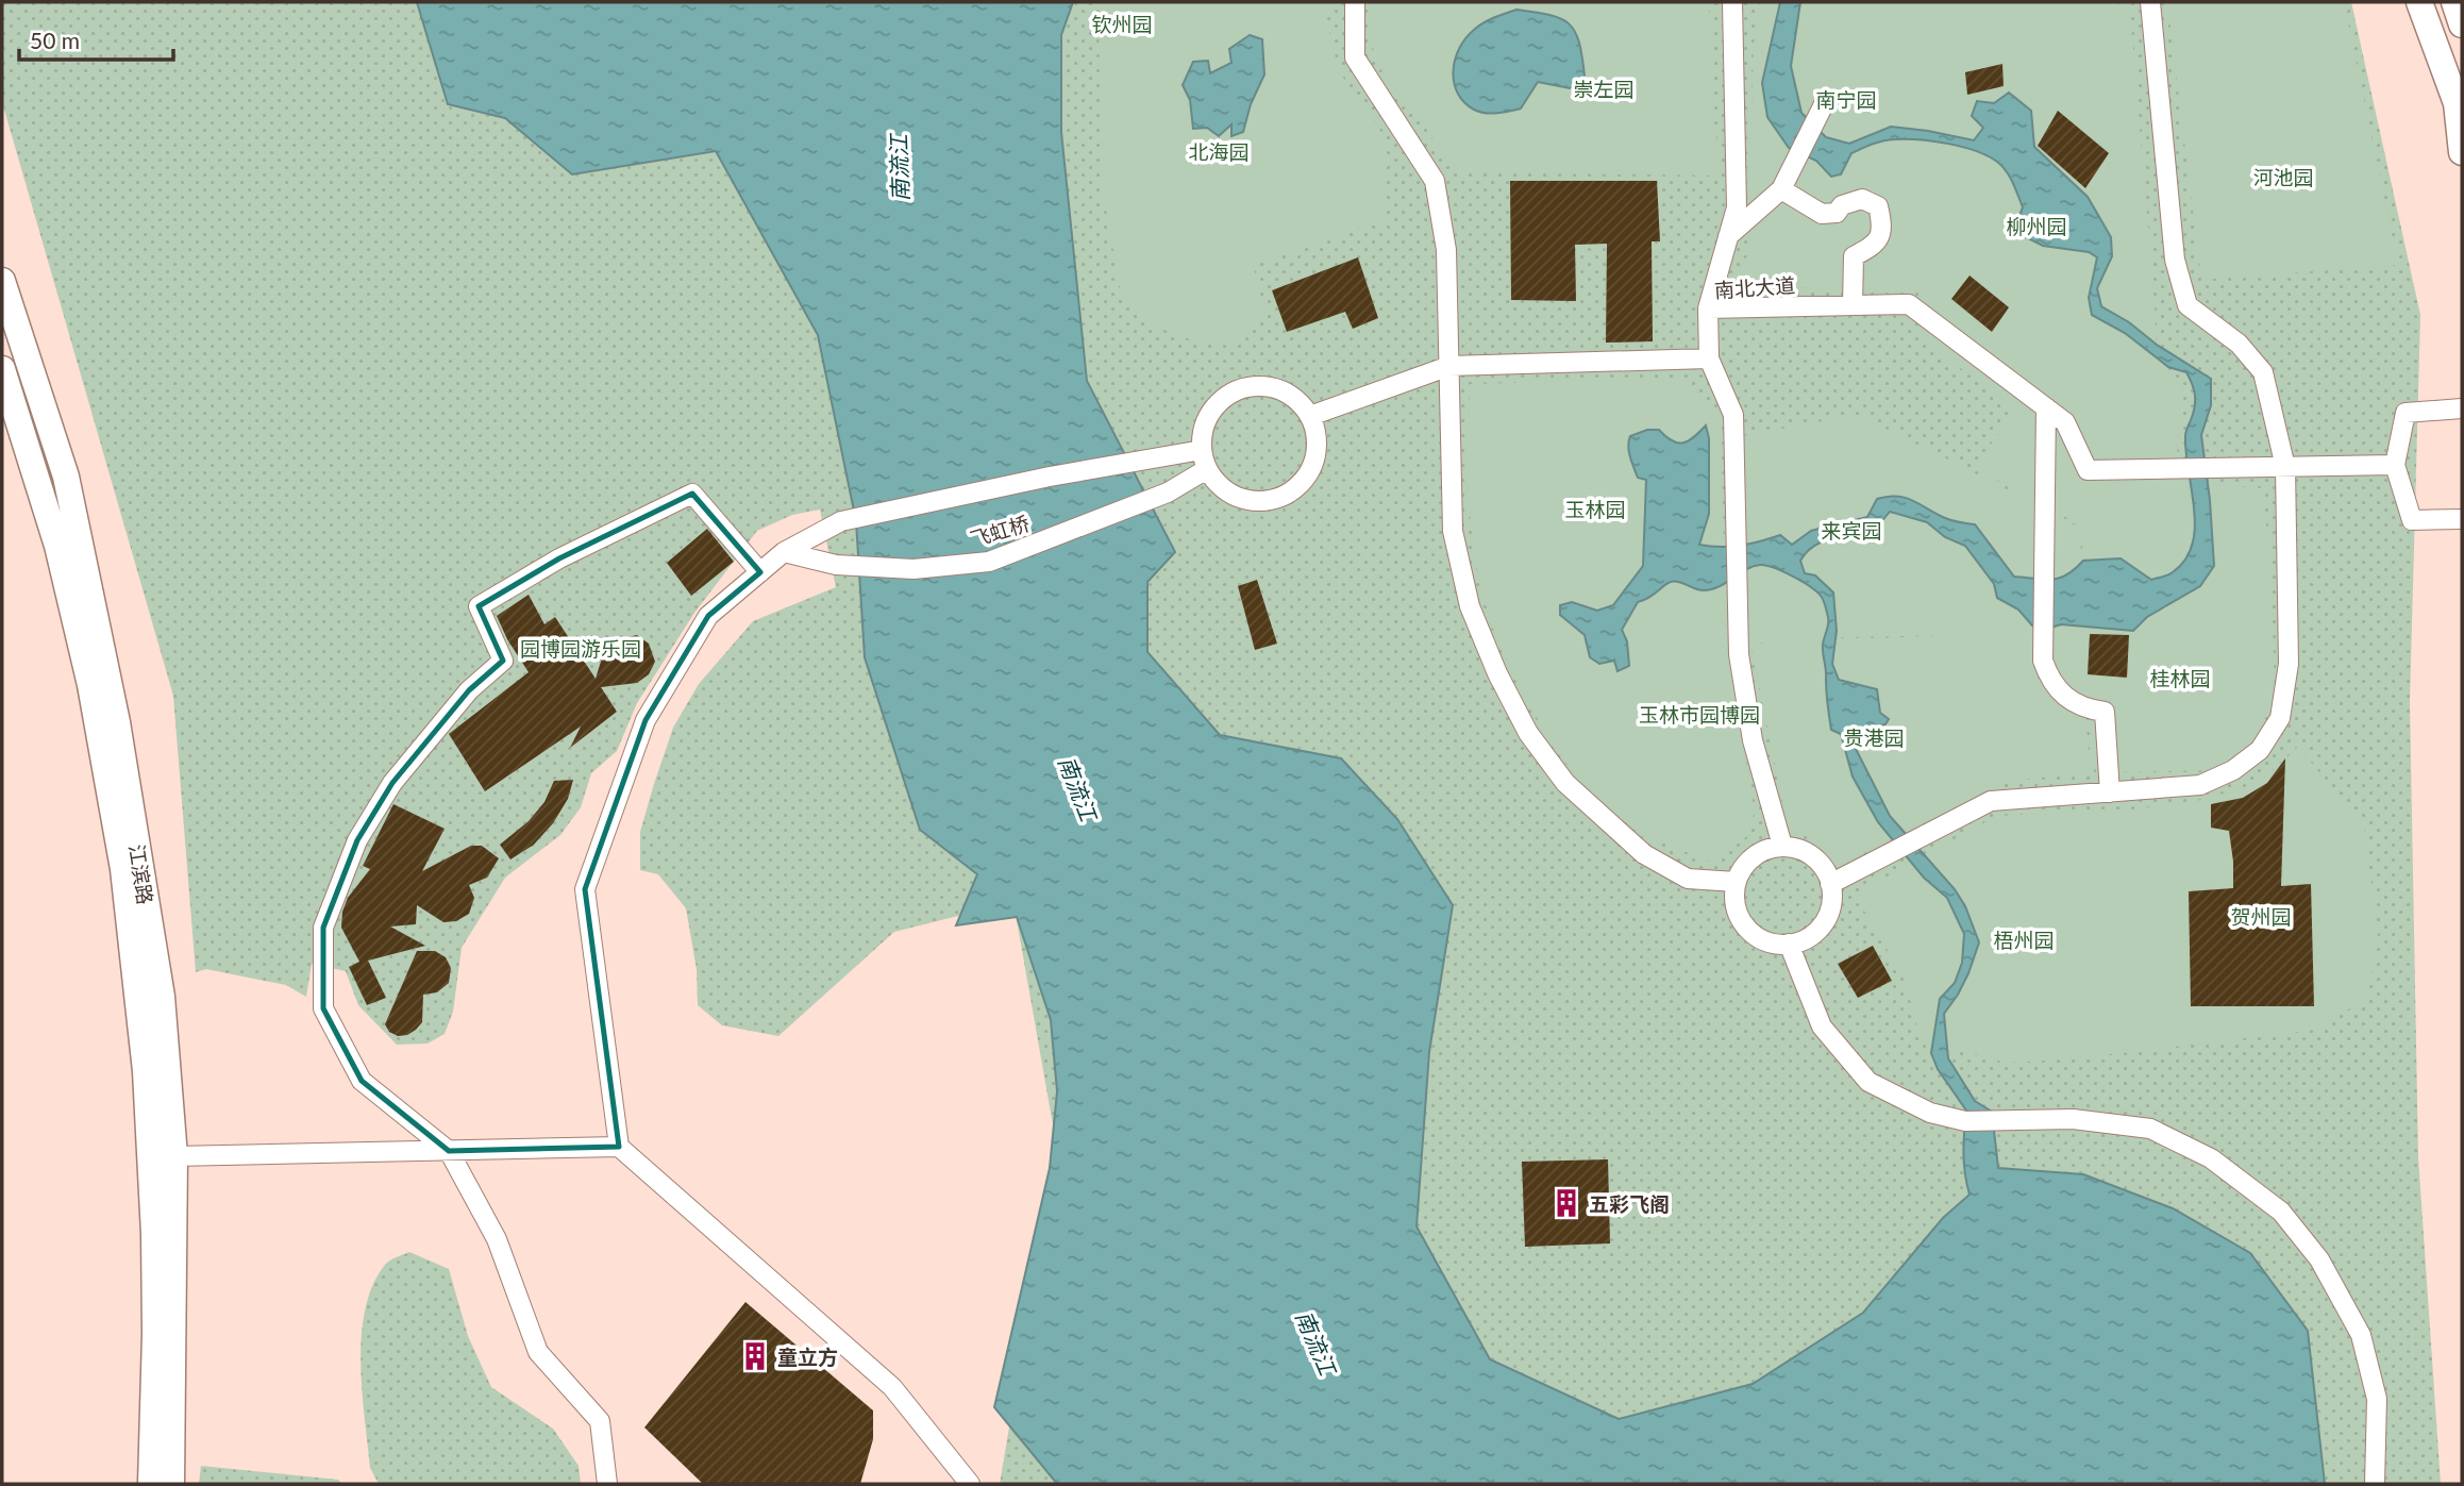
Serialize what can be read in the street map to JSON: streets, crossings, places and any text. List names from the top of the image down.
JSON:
{
  "streets": {
    "main road": ["江滨路"],
    "street": ["南北大道", "飞虹桥"]
  },
  "water": ["南流江"],
  "parks": [
    "钦州园",
    "崇左园",
    "南宁园",
    "北海园",
    "河池园",
    "柳州园",
    "玉林园",
    "来宾园",
    "园博园游乐园",
    "桂林园",
    "玉林市园博园",
    "贵港园",
    "贺州园",
    "梧州园"
  ],
  "places": {
    "building": ["五彩飞阁", "童立方"]
  },
  "scale_bar": "50 m"
}
